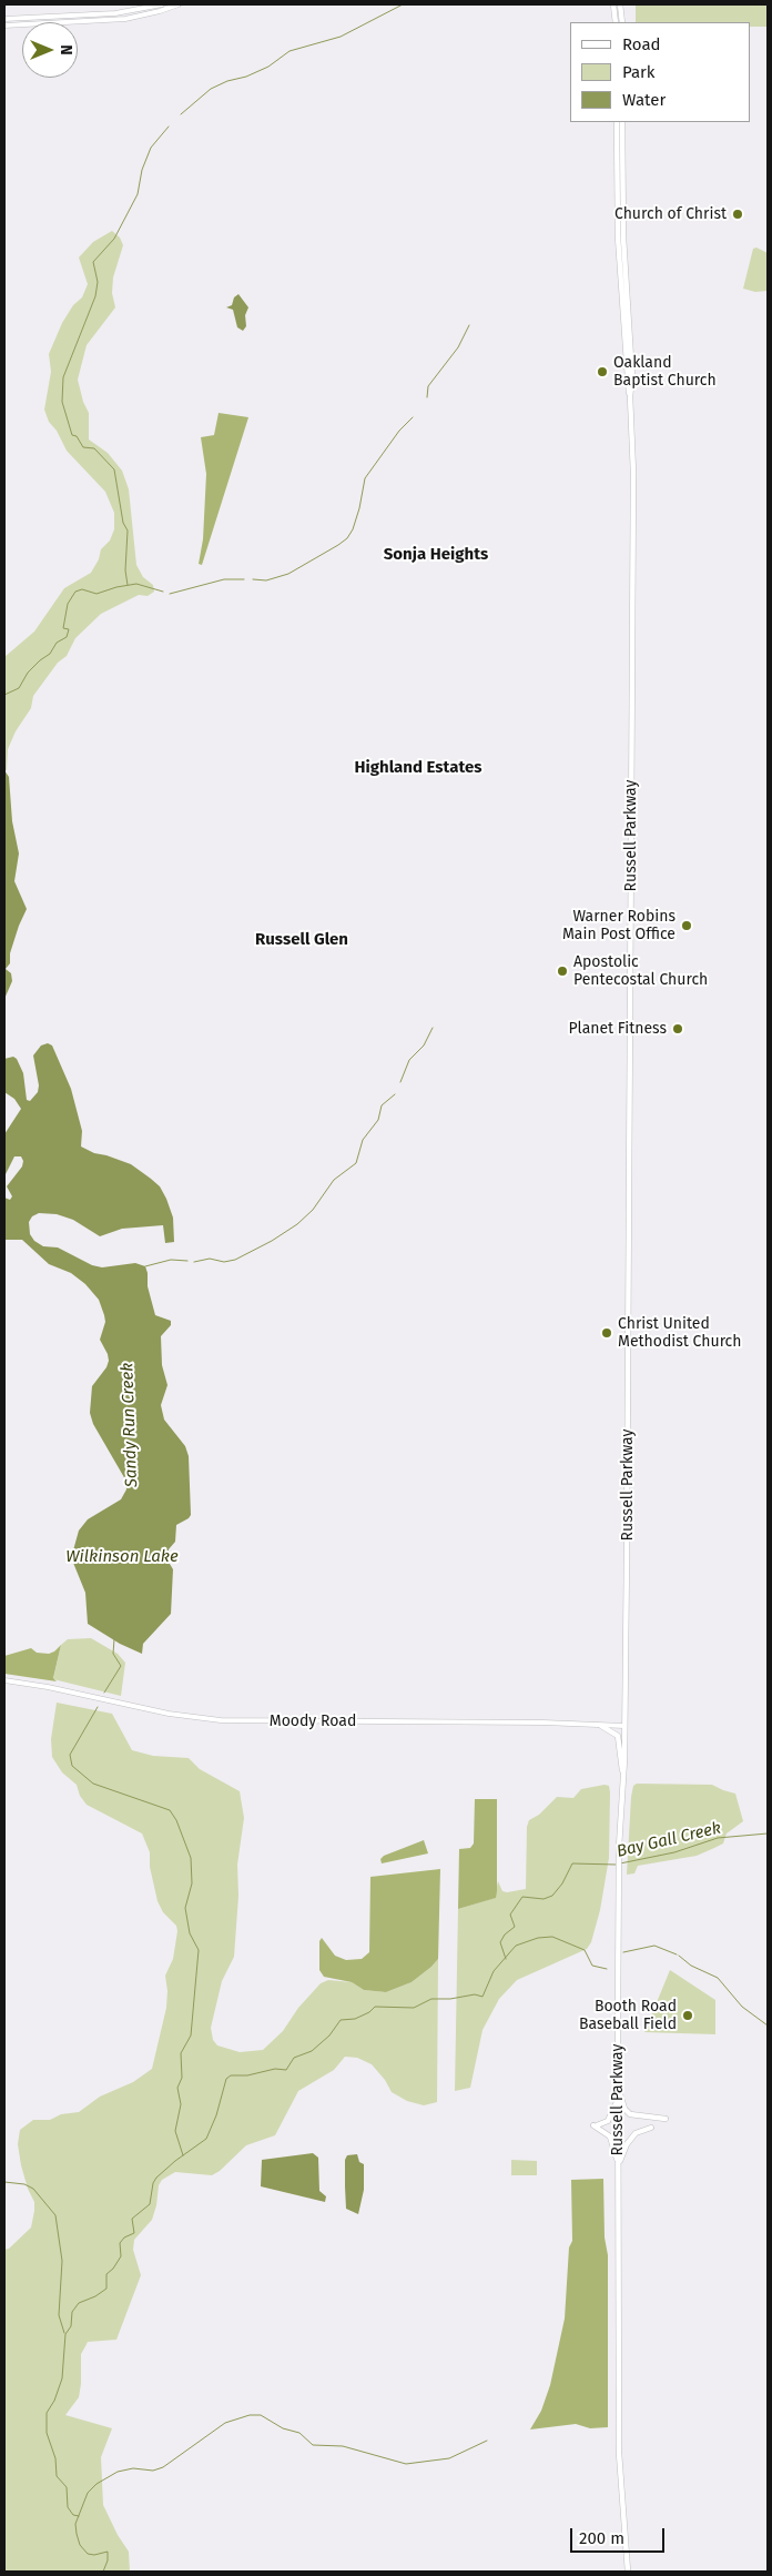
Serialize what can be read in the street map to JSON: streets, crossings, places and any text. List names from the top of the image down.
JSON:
{
  "streets": {
    "main road": ["Russell Parkway", "Moody Road"]
  },
  "crossings": [
    ["Russell Parkway", "Moody Road"]
  ],
  "districts": ["Sonja Heights", "Highland Estates", "Russell Glen"],
  "water": ["Sandy Run Creek", "Wilkinson Lake", "Bay Gall Creek"],
  "places": [
    "Church of Christ",
    "Oakland Baptist Church",
    "Warner Robins Main Post Office",
    "Apostolic Pentecostal Church",
    "Planet Fitness",
    "Christ United Methodist Church",
    "Booth Road Baseball Field"
  ],
  "legend": ["Road", "Park", "Water"],
  "scale_bar": "200 m",
  "north": "right"
}
